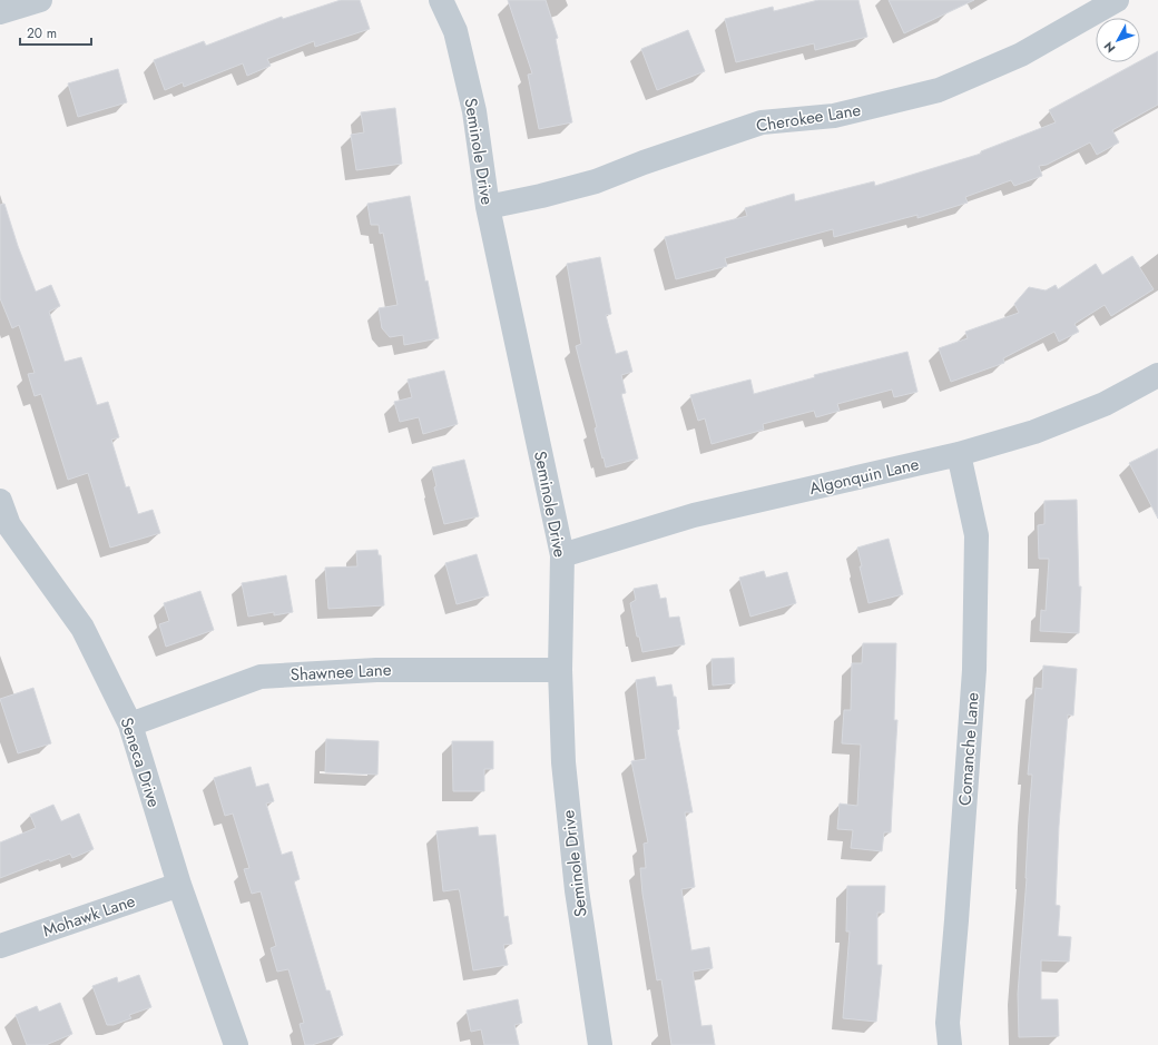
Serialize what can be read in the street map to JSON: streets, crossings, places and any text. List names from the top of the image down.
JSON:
{
  "streets": {
    "street": [
      "Cherokee Lane",
      "Seminole Drive",
      "Algonquin Lane",
      "Shawnee Lane",
      "Comanche Lane",
      "Seneca Drive",
      "Mohawk Lane"
    ]
  },
  "crossings": [
    ["Cherokee Lane", "Seminole Drive"],
    ["Seminole Drive", "Algonquin Lane"],
    ["Seminole Drive", "Shawnee Lane"],
    ["Algonquin Lane", "Comanche Lane"],
    ["Shawnee Lane", "Seneca Drive"],
    ["Seneca Drive", "Mohawk Lane"]
  ],
  "scale_bar": "20 m",
  "north": "bottom left"
}
